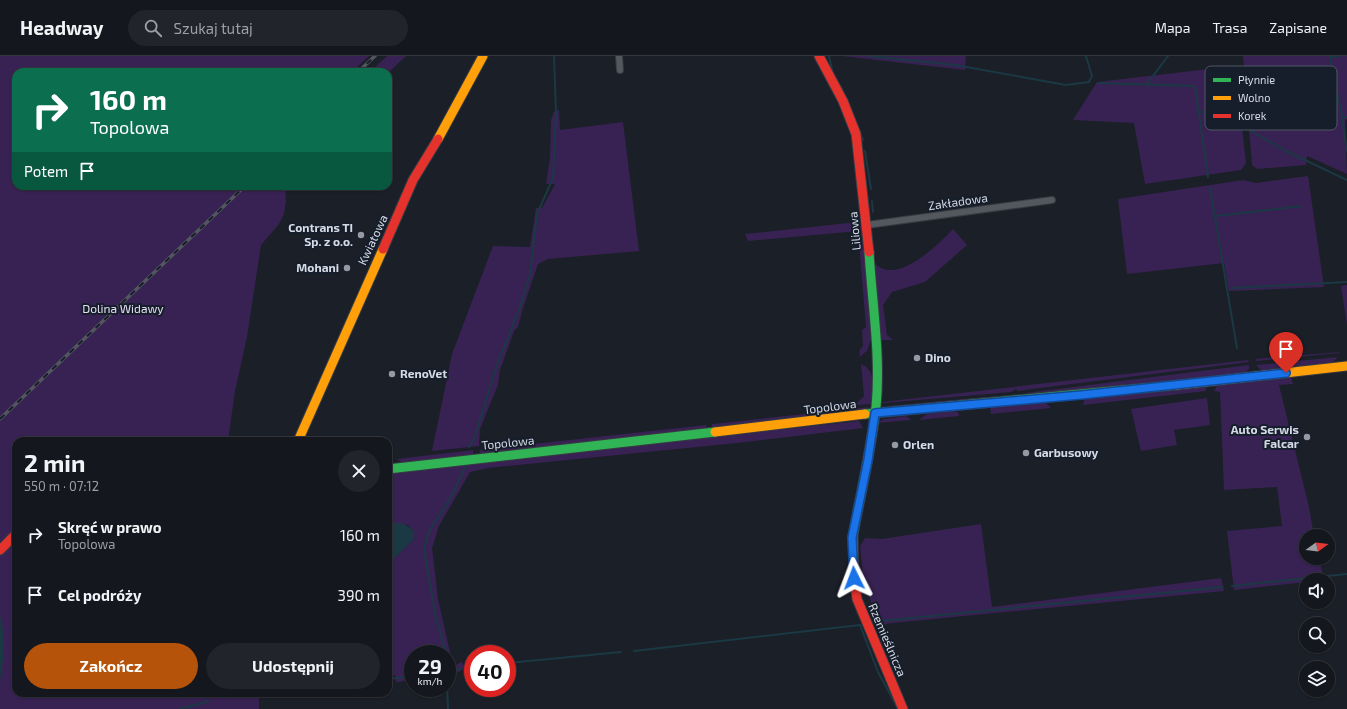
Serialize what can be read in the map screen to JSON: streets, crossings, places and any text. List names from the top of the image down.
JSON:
{
  "streets": {
    "street": [
      "Zakładowa",
      "Liliowa",
      "Kwiatowa",
      "Topolowa",
      "Rzemieślnicza"
    ]
  },
  "crossings": [
    ["Zakładowa", "Liliowa"],
    ["Liliowa", "Topolowa"],
    ["Liliowa", "Rzemieślnicza"],
    ["Topolowa", "Rzemieślnicza"]
  ],
  "parks": ["Dolina Widawy"],
  "places": [
    "Contrans TI Sp. z o.o.",
    "Mohani",
    "Dino",
    "RenoVet",
    "Auto Serwis Falcar",
    "Orlen",
    "Garbusowy"
  ],
  "legend": ["Płynnie", "Wolno", "Korek"],
  "north": "right",
  "page": {
    "header": "Headway",
    "search": "Szukaj tutaj",
    "nav": ["Mapa", "Trasa", "Zapisane"],
    "turn": ["160 m", "Topolowa"],
    "then": "Potem",
    "heading": ["2 min", "550 m · 07:12"],
    "list": [
      {
        "name": "Skręć w prawo",
        "note": "Topolowa",
        "value": "160 m"
      },
      {
        "name": "Cel podróży",
        "value": "390 m"
      }
    ],
    "buttons": ["Zakończ", "Udostępnij"],
    "speed": "29 km/h",
    "limit": "40"
  }
}
